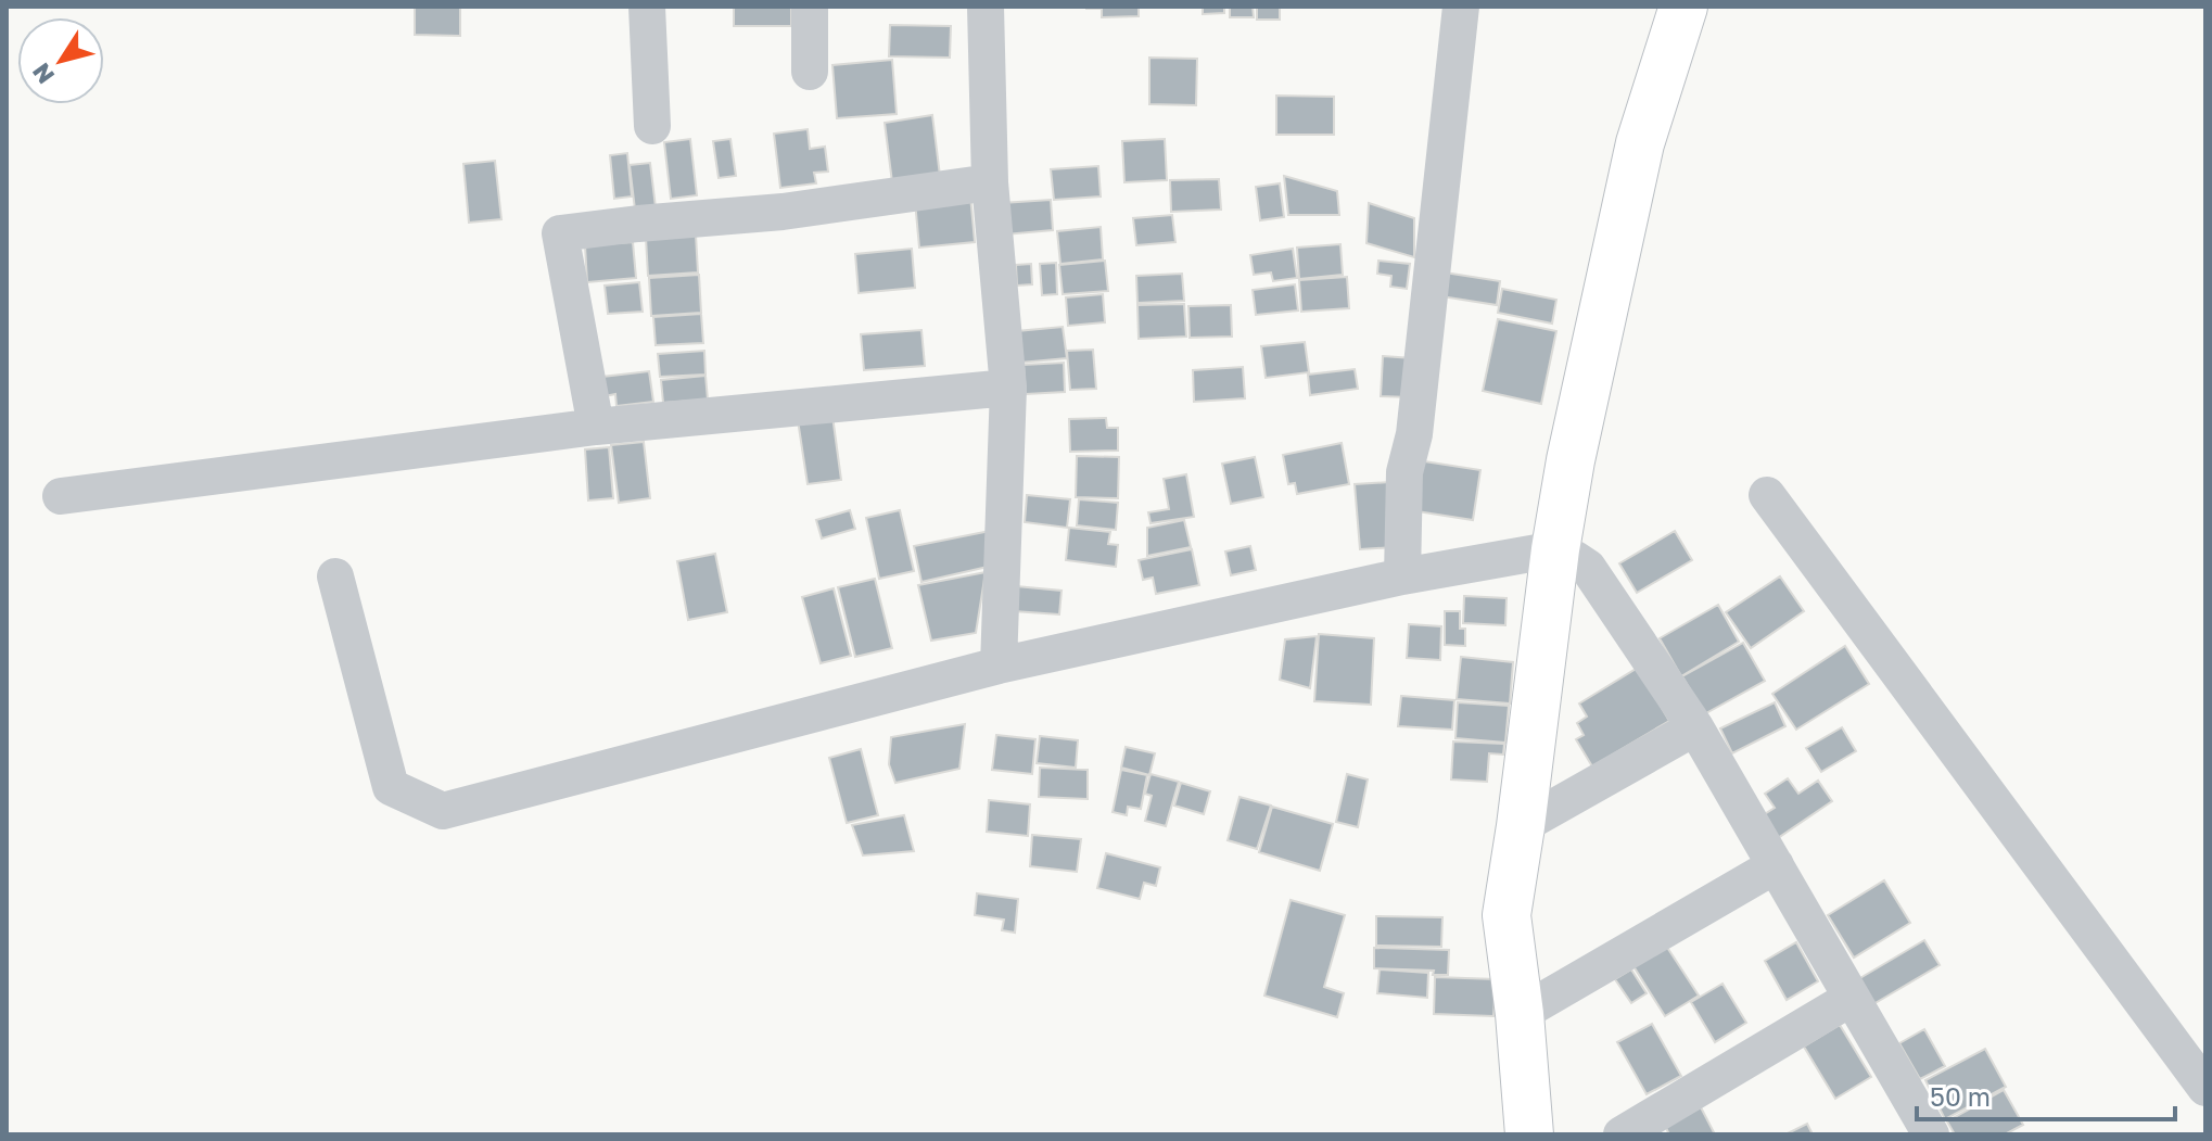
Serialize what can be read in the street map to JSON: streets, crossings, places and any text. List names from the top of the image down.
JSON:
{
  "scale_bar": "50 m",
  "north": "bottom left"
}
